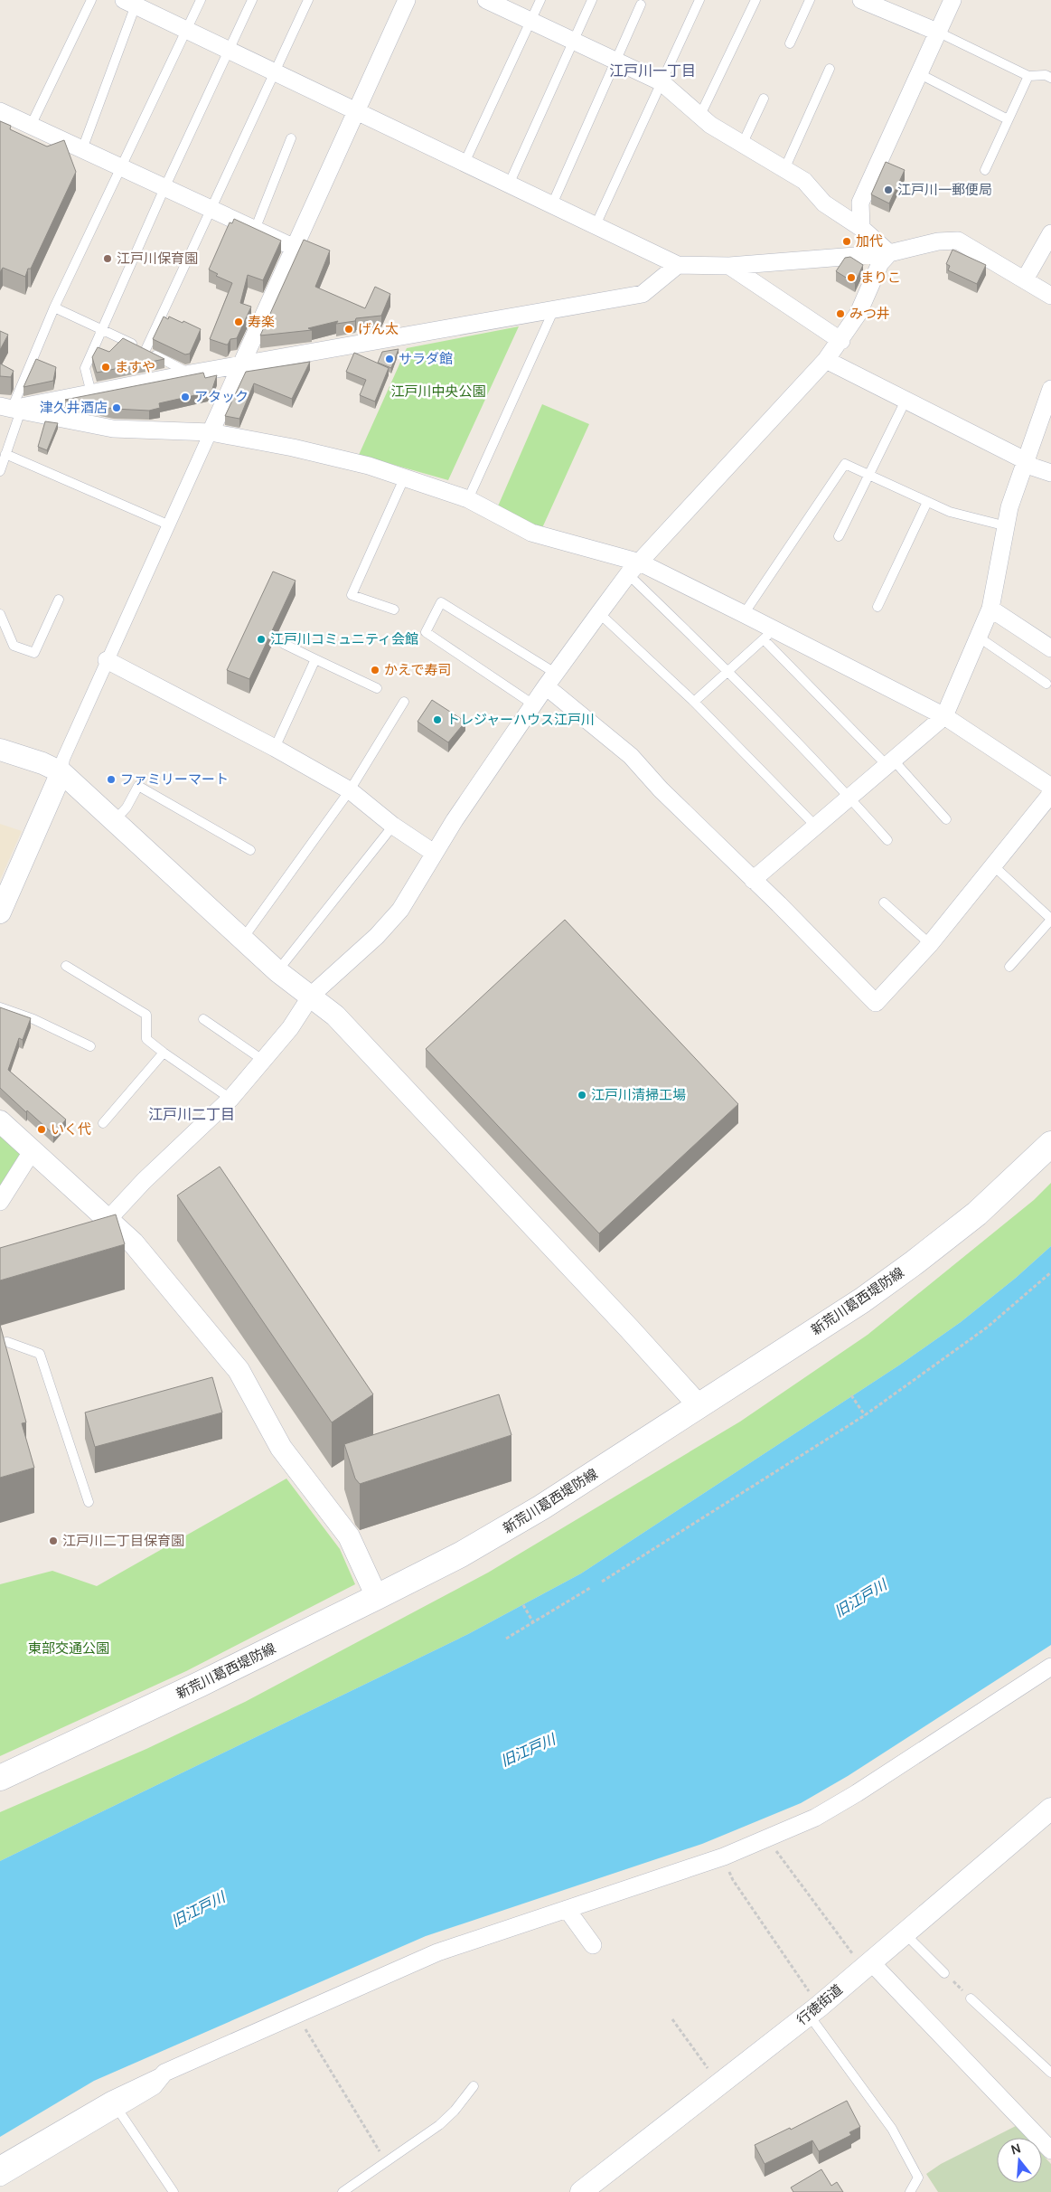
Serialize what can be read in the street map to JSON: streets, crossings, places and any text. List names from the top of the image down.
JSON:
{
  "streets": {
    "main road": ["新荒川葛西堤防線"],
    "street": ["行徳街道"]
  },
  "districts": ["江戸川一丁目", "江戸川二丁目"],
  "water": ["旧江戸川"],
  "parks": ["江戸川中央公園", "東部交通公園"],
  "places": [
    "江戸川一郵便局",
    "加代",
    "江戸川保育園",
    "まりこ",
    "みつ井",
    "寿楽",
    "げん太",
    "サラダ館",
    "ますや",
    "アタック",
    "津久井酒店",
    "江戸川コミュニティ会館",
    "かえで寿司",
    "トレジャーハウス江戸川",
    "ファミリーマート",
    "江戸川清掃工場",
    "いく代",
    "江戸川二丁目保育園"
  ],
  "north": "top"
}
